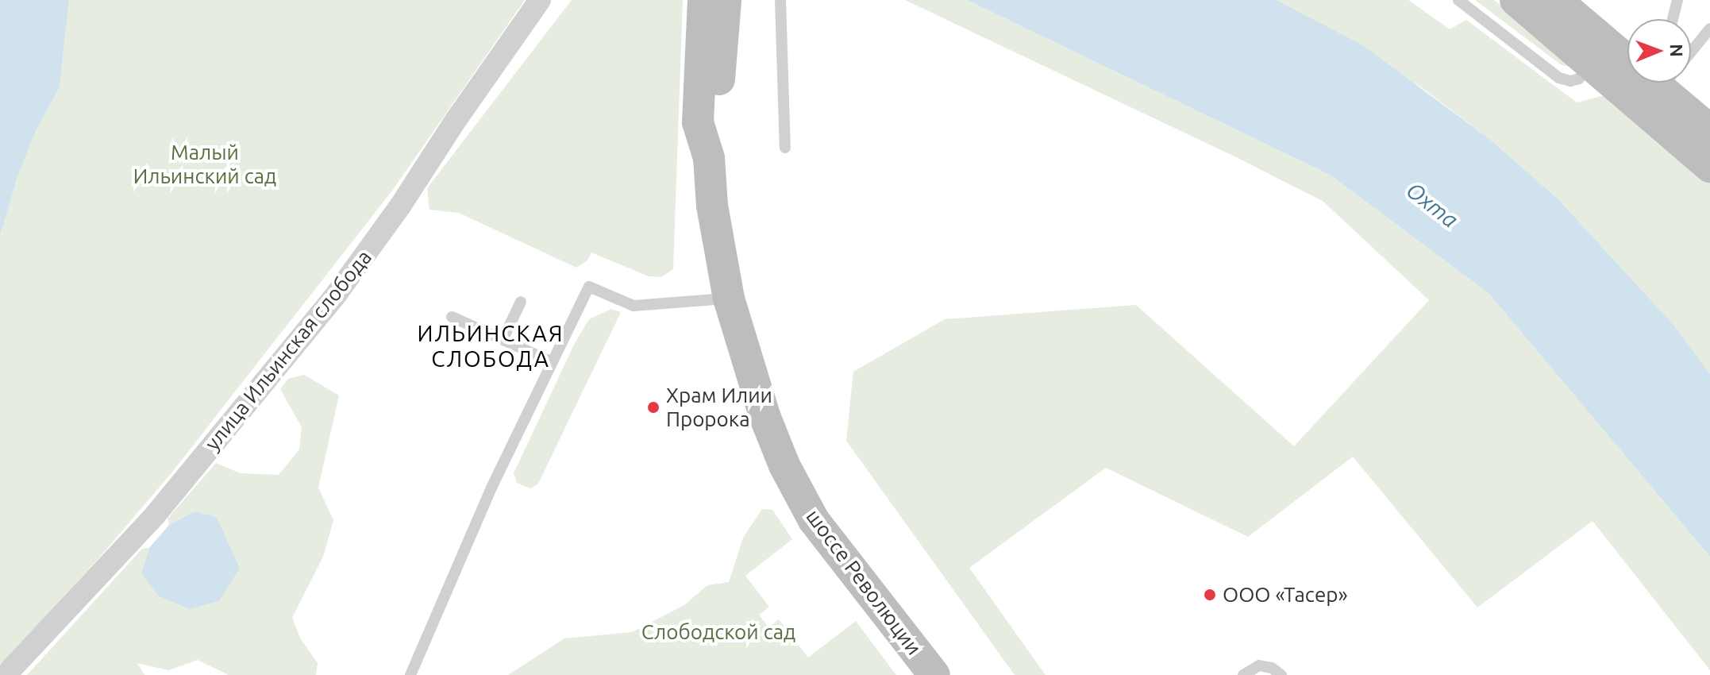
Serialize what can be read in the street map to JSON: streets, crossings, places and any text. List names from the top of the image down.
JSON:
{
  "streets": {
    "main road": ["шоссе Революции"],
    "street": ["улица Ильинская слобода"]
  },
  "districts": ["ИЛЬИНСКАЯ СЛОБОДА"],
  "water": ["Охта"],
  "parks": ["Малый Ильинский сад", "Слободской сад"],
  "places": ["Храм Илии Пророка", "ООО «Тасер»"],
  "north": "right"
}
